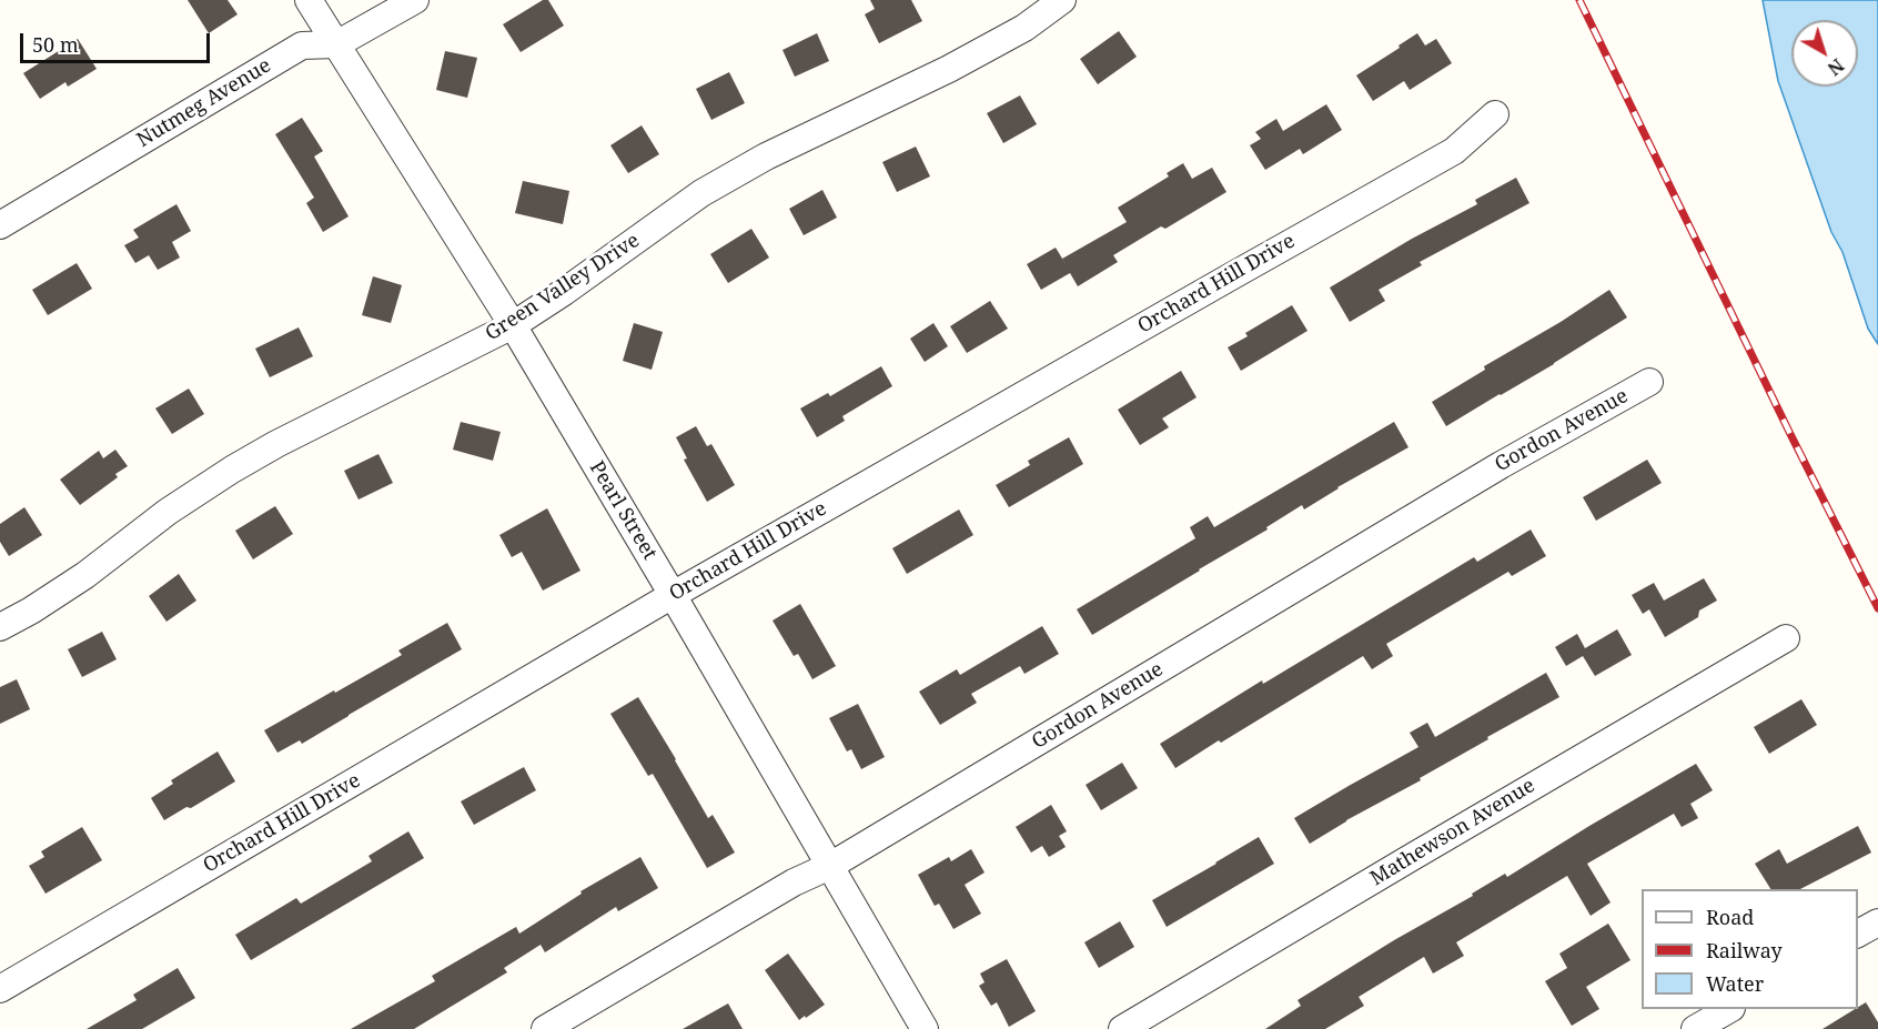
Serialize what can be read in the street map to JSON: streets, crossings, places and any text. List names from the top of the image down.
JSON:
{
  "streets": {
    "street": [
      "Nutmeg Avenue",
      "Orchard Hill Drive",
      "Green Valley Drive",
      "Gordon Avenue",
      "Pearl Street",
      "Mathewson Avenue"
    ]
  },
  "crossings": [
    ["Nutmeg Avenue", "Pearl Street"],
    ["Orchard Hill Drive", "Pearl Street"],
    ["Green Valley Drive", "Pearl Street"],
    ["Gordon Avenue", "Pearl Street"]
  ],
  "legend": ["Road", "Railway", "Water"],
  "scale_bar": "50 m",
  "north": "bottom right"
}
